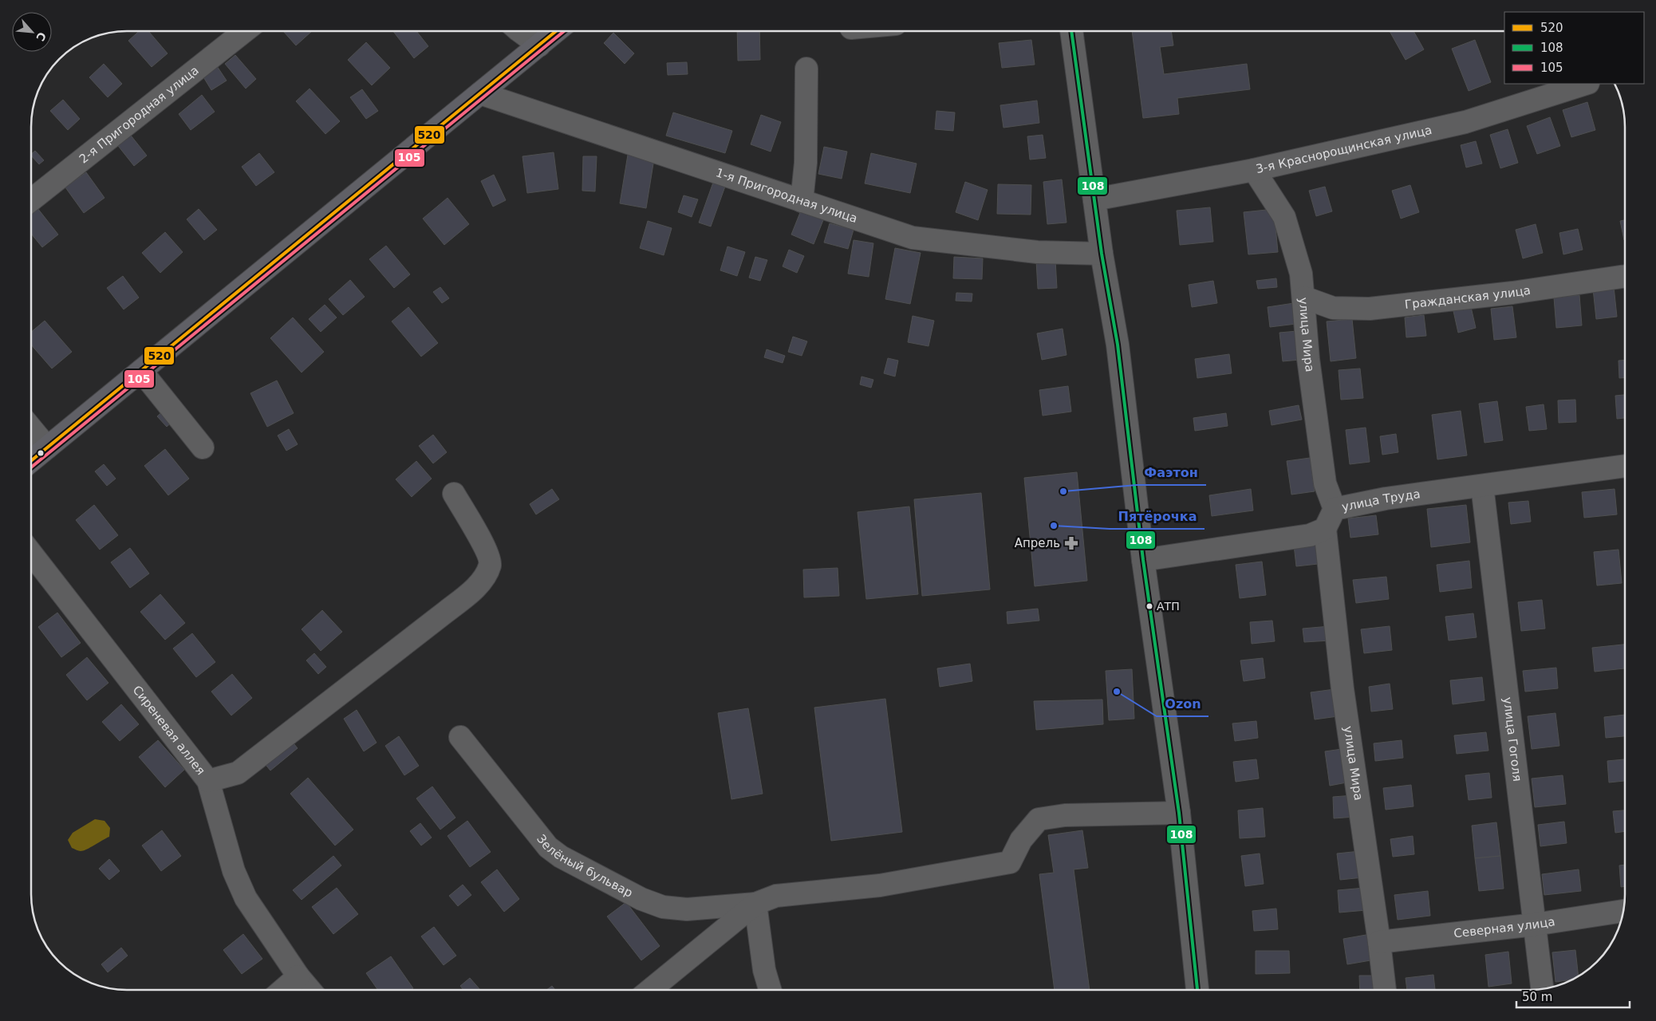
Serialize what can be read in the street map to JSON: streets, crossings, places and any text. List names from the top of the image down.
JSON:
{
  "streets": {
    "street": [
      "2-я Пригородная улица",
      "3-я Краснорощинская улица",
      "1-я Пригородная улица",
      "Гражданская улица",
      "улица Мира",
      "улица Труда",
      "Сиреневая аллея",
      "улица Гоголя",
      "Зелёный бульвар",
      "Северная улица"
    ]
  },
  "crossings": [
    ["3-я Краснорощинская улица", "улица Мира"],
    ["Гражданская улица", "улица Мира"],
    ["улица Мира", "улица Труда"],
    ["улица Мира", "Северная улица"],
    ["улица Труда", "улица Гоголя"],
    ["улица Гоголя", "Северная улица"]
  ],
  "places": {
    "other": [
      "Фаэтон",
      "Пятёрочка",
      "АТП",
      "Ozon"
    ],
    "pharmacy": ["Апрель"]
  },
  "lines": ["transit line 520", "transit line 108", "transit line 105"],
  "legend": ["520", "108", "105"],
  "scale_bar": "50 m",
  "north": "bottom right"
}
